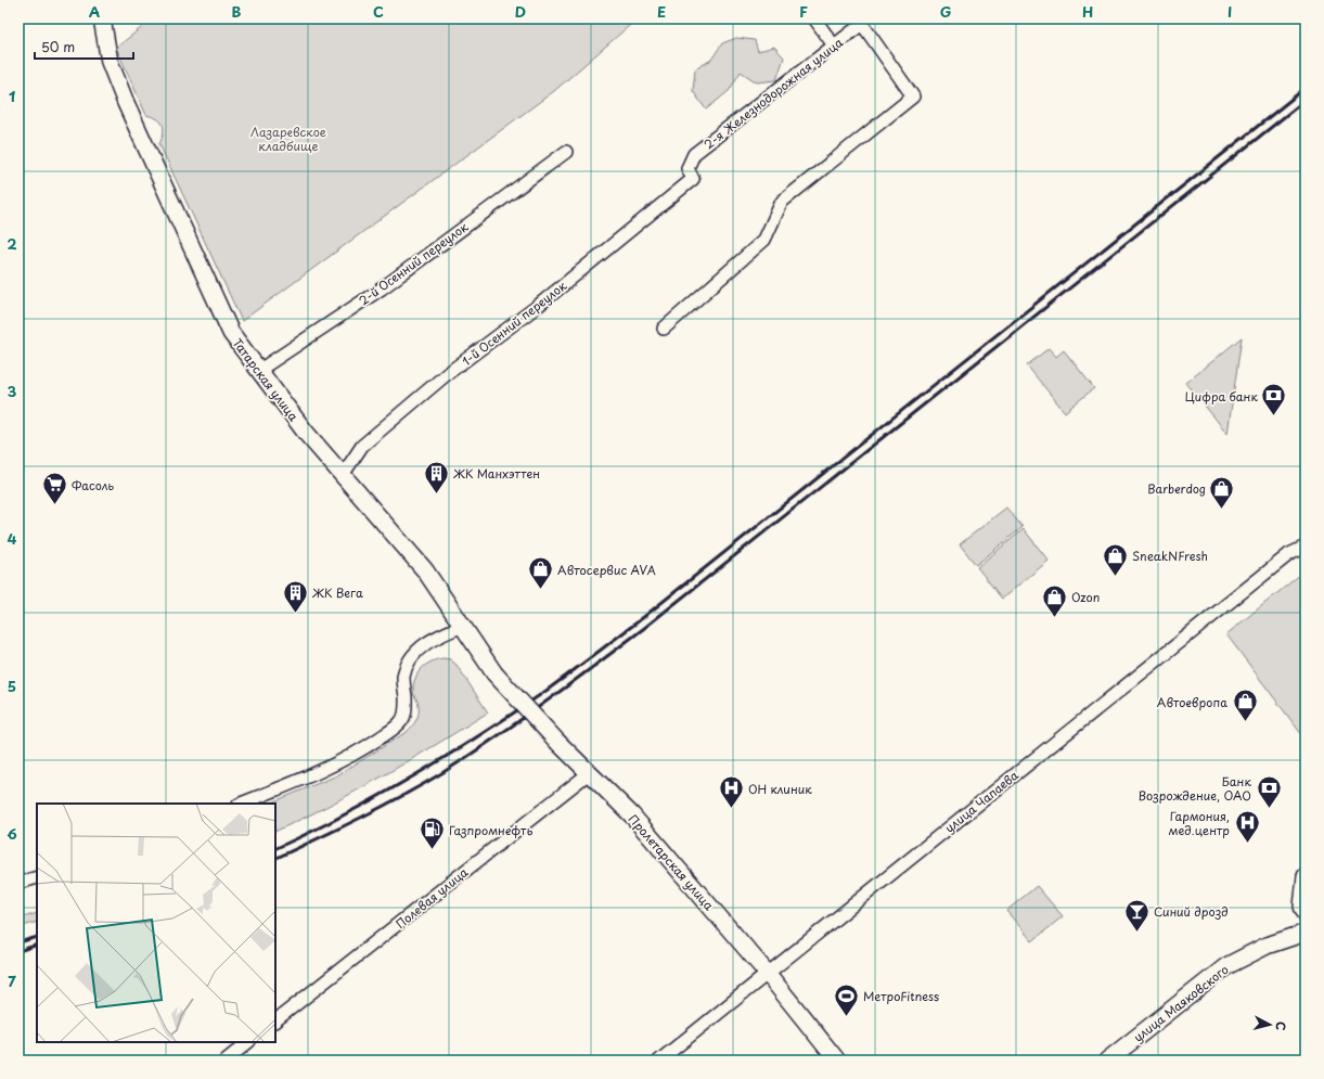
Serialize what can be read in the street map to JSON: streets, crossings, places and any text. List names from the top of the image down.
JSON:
{
  "streets": {
    "street": [
      "2-я Железнодорожная улица",
      "2-й Осенний переулок",
      "1-й Осенний переулок",
      "Татарская улица",
      "улица Чапаева",
      "Пролетарская улица",
      "Полевая улица",
      "улица Маяковского"
    ]
  },
  "crossings": [
    ["2-я Железнодорожная улица", "1-й Осенний переулок"],
    ["2-й Осенний переулок", "Татарская улица"],
    ["1-й Осенний переулок", "Татарская улица"],
    ["Татарская улица", "Пролетарская улица"],
    ["улица Чапаева", "Пролетарская улица"],
    ["Пролетарская улица", "Полевая улица"]
  ],
  "parks": ["Лазаревское кладбище"],
  "places": {
    "bank": ["Цифра банк", "Банк Возрождение, ОАО"],
    "building": ["ЖК Манхэттен", "ЖК Вега"],
    "supermarket": ["Фасоль"],
    "shop": [
      "Barberdog",
      "SneakNFresh",
      "Автосервис AVA",
      "Ozon",
      "Автоевропа"
    ],
    "hospital": ["ОН клиник", "Гармония, мед.центр"],
    "fuel station": ["Газпромнефть"],
    "bar": ["Синий дрозд"],
    "sports": ["МетроFitness"]
  },
  "scale_bar": "50 m",
  "north": "right",
  "grid": {
    "columns": [
      "A",
      "B",
      "C",
      "D",
      "E",
      "F",
      "G",
      "H",
      "I"
    ],
    "rows": [
      "1",
      "2",
      "3",
      "4",
      "5",
      "6",
      "7"
    ]
  }
}
